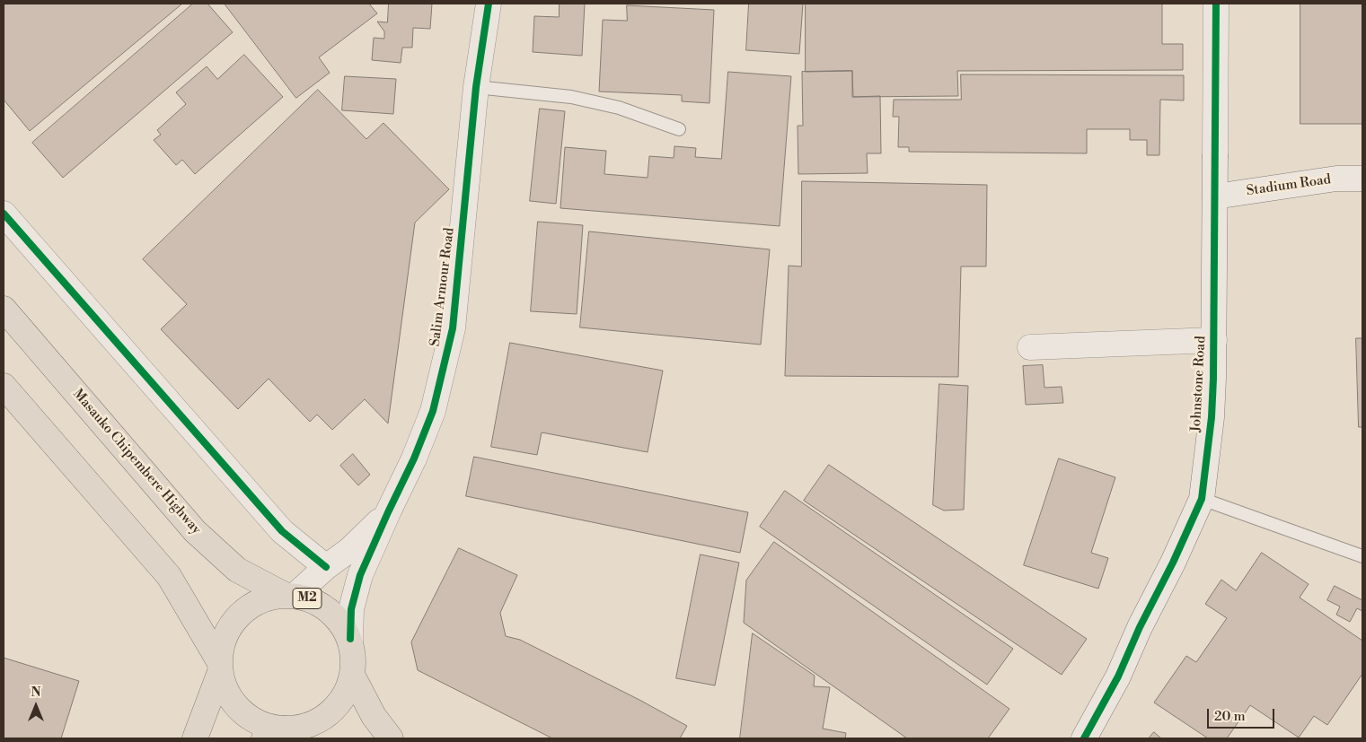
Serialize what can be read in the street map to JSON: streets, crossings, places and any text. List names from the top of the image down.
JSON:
{
  "streets": {
    "main road": ["Masauko Chipembere Highway", "M2"],
    "street": ["Stadium Road", "Salim Armour Road", "Johnstone Road"]
  },
  "crossings": [
    ["Stadium Road", "Johnstone Road"],
    ["Salim Armour Road", "Masauko Chipembere Highway"],
    ["Salim Armour Road", "M2"],
    ["Masauko Chipembere Highway", "M2"]
  ],
  "scale_bar": "20 m",
  "north": "top"
}
